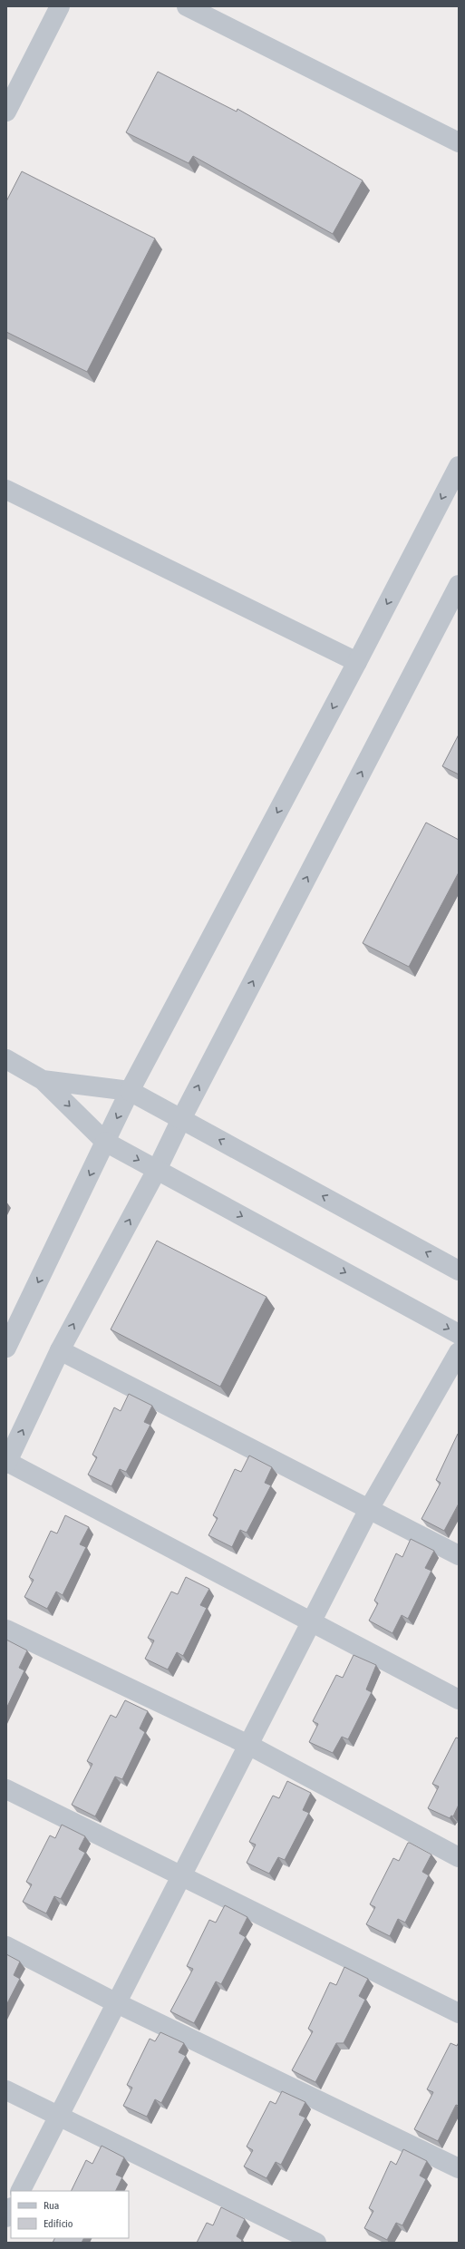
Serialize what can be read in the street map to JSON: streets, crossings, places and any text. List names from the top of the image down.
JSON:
{
  "legend": ["Rua", "Edifício"]
}
